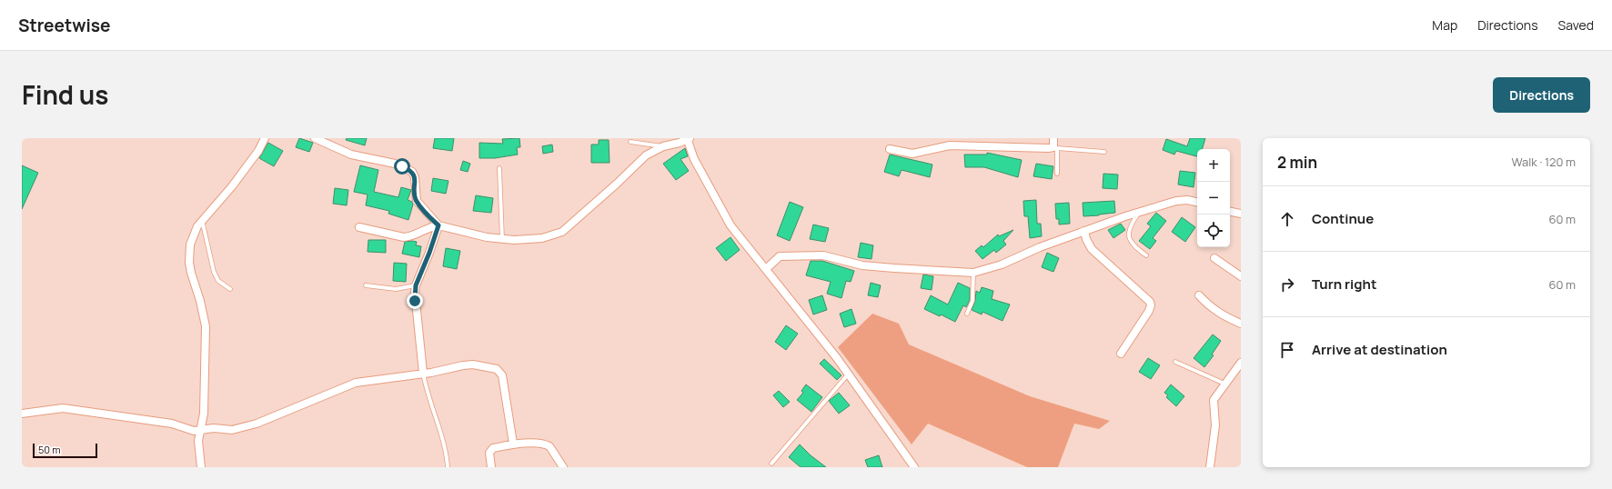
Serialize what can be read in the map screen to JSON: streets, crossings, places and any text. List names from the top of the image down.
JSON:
{
  "scale_bar": "50 m",
  "page": {
    "header": "Streetwise",
    "nav": ["Map", "Directions", "Saved"],
    "title": "Find us",
    "buttons": "Directions",
    "heading": ["2 min", "Walk · 120 m"],
    "map_buttons": ["+", "−"],
    "list": [
      ["Continue", "60 m"],
      ["Turn right", "60 m"],
      "Arrive at destination"
    ],
    "scale": "50 m"
  }
}
